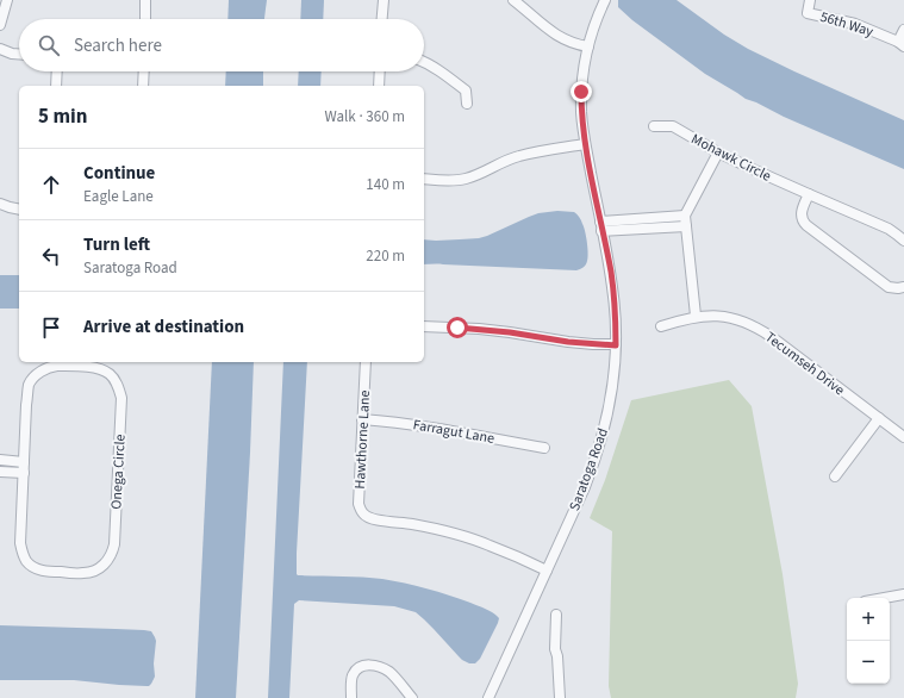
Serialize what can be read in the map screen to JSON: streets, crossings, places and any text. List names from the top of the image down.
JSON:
{
  "streets": {
    "street": [
      "56th Way",
      "Mohawk Circle",
      "Tecumseh Drive",
      "Farragut Lane",
      "Hawthorne Lane",
      "Saratoga Road",
      "Onega Circle"
    ]
  },
  "crossings": [
    ["Farragut Lane", "Hawthorne Lane"],
    ["Hawthorne Lane", "Saratoga Road"]
  ],
  "page": {
    "search": "Search here",
    "heading": ["5 min", "Walk · 360 m"],
    "list": [
      ["Continue", "Eagle Lane", "140 m"],
      ["Turn left", "Saratoga Road", "220 m"],
      "Arrive at destination"
    ],
    "map_buttons": ["+", "−"]
  }
}
